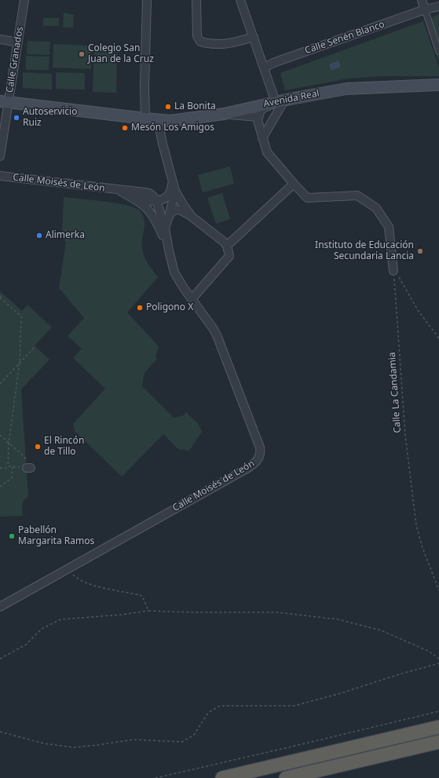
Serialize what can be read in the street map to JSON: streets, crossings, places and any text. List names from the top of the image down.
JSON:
{
  "streets": {
    "main road": ["Avenida Real"],
    "street": ["Calle Senén Blanco", "Calle Granados", "Calle Moisés de León"],
    "path": ["Calle La Candamia"]
  },
  "crossings": [
    ["Calle Granados", "Avenida Real"]
  ],
  "places": [
    "Colegio San Juan de la Cruz",
    "La Bonita",
    "Autoservicio Ruiz",
    "Mesón Los Amigos",
    "Alimerka",
    "Instituto de Educación Secundaria Lancia",
    "Poligono X",
    "El Rincón de Tillo",
    "Pabellón Margarita Ramos"
  ]
}
